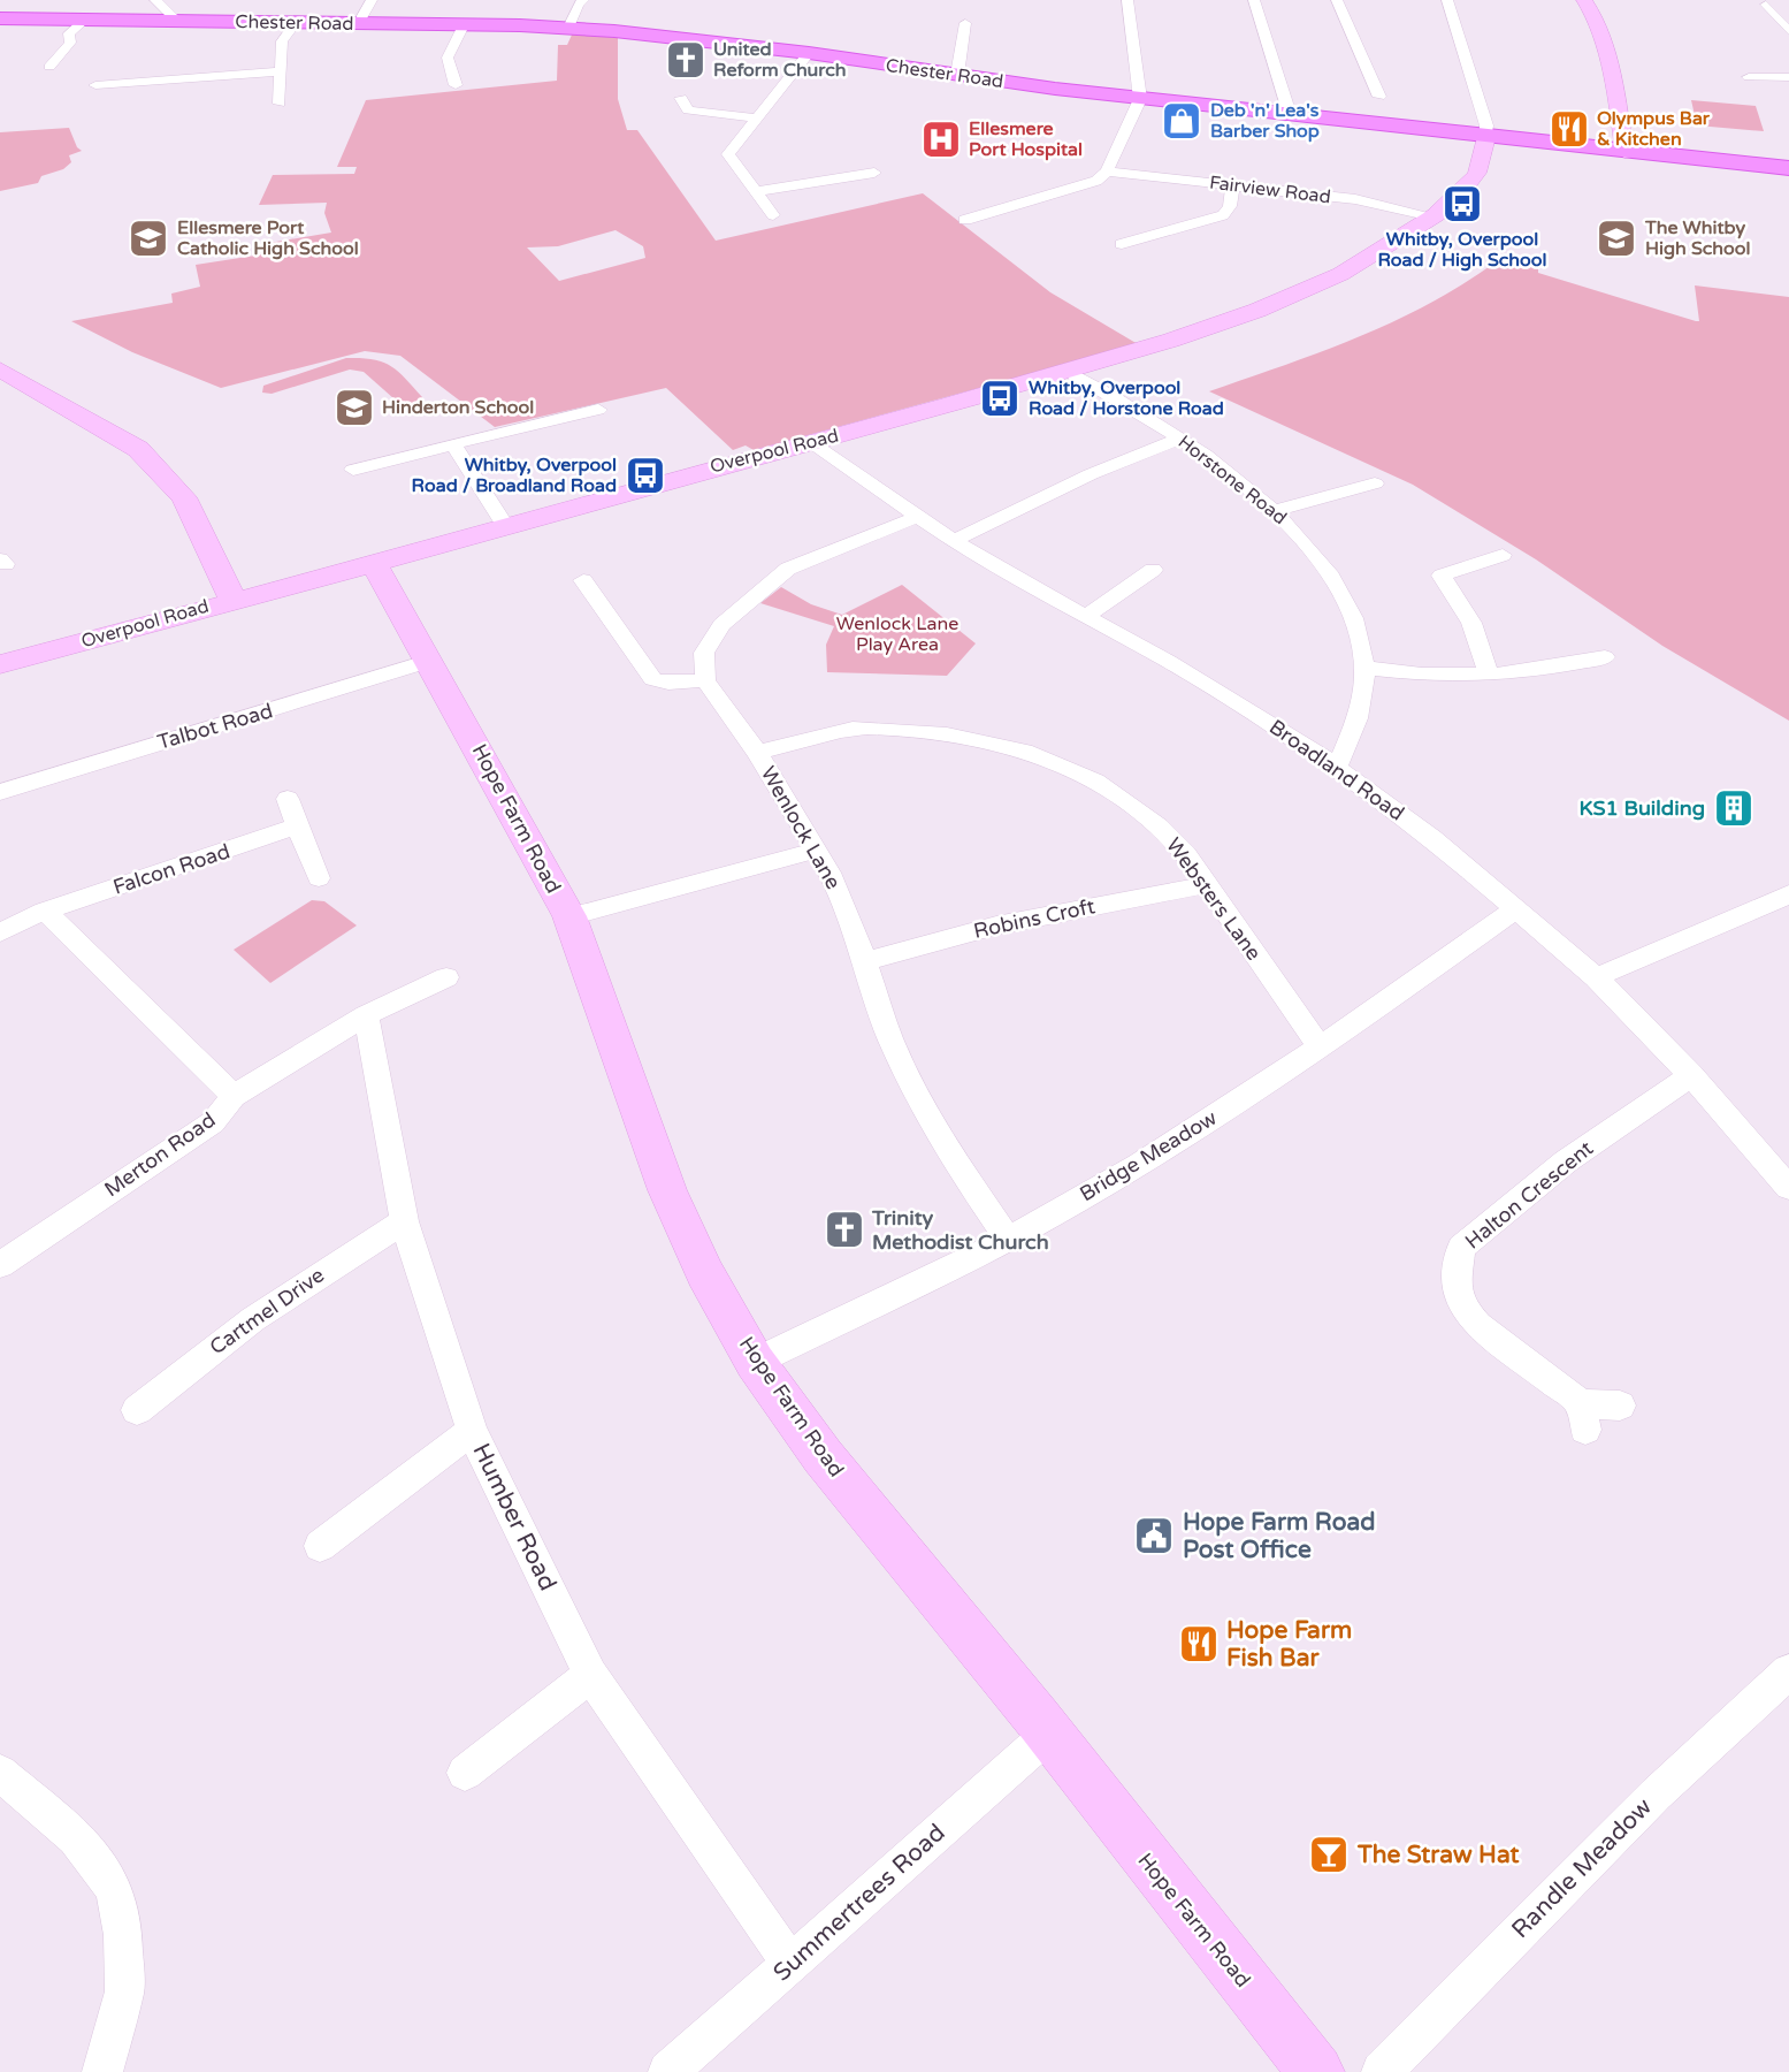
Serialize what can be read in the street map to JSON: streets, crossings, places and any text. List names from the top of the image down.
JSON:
{
  "streets": {
    "main road": ["Chester Road"],
    "street": [
      "Fairview Road",
      "Overpool Road",
      "Horstone Road",
      "Talbot Road",
      "Broadland Road",
      "Hope Farm Road",
      "Wenlock Lane",
      "Falcon Road",
      "Websters Lane",
      "Robins Croft",
      "Merton Road",
      "Bridge Meadow",
      "Halton Crescent",
      "Cartmel Drive",
      "Humber Road",
      "Randle Meadow",
      "Summertrees Road"
    ]
  },
  "crossings": [
    ["Chester Road", "Overpool Road"],
    ["Fairview Road", "Overpool Road"],
    ["Overpool Road", "Horstone Road"],
    ["Overpool Road", "Broadland Road"],
    ["Overpool Road", "Hope Farm Road"],
    ["Horstone Road", "Broadland Road"],
    ["Talbot Road", "Hope Farm Road"],
    ["Broadland Road", "Bridge Meadow"],
    ["Broadland Road", "Halton Crescent"],
    ["Hope Farm Road", "Bridge Meadow"],
    ["Hope Farm Road", "Summertrees Road"],
    ["Wenlock Lane", "Websters Lane"],
    ["Wenlock Lane", "Robins Croft"],
    ["Wenlock Lane", "Bridge Meadow"],
    ["Websters Lane", "Robins Croft"],
    ["Websters Lane", "Bridge Meadow"],
    ["Merton Road", "Humber Road"],
    ["Cartmel Drive", "Humber Road"],
    ["Humber Road", "Summertrees Road"]
  ],
  "parks": ["Wenlock Lane Play Area"],
  "places": {
    "church": ["United Reform Church", "Trinity Methodist Church"],
    "shop": ["Deb 'n' Lea's Barber Shop"],
    "restaurant": ["Olympus Bar & Kitchen", "Hope Farm Fish Bar"],
    "hospital": ["Ellesmere Port Hospital"],
    "bus stop": ["Whitby, Overpool Road / High School", "Whitby, Overpool Road / Horstone Road", "Whitby, Overpool Road / Broadland Road"],
    "school or university": ["Ellesmere Port Catholic High School", "The Whitby High School", "Hinderton School"],
    "building": ["KS1 Building"],
    "public building": ["Hope Farm Road Post Office"],
    "bar": ["The Straw Hat"]
  }
}
